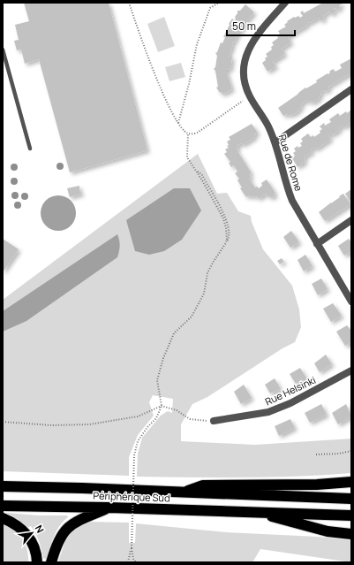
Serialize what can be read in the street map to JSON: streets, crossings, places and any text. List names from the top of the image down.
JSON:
{
  "streets": {
    "highway": ["Périphérique Sud"],
    "street": ["Rue de Rome", "Rue Helsinki"]
  },
  "scale_bar": "50 m",
  "north": "top right"
}
